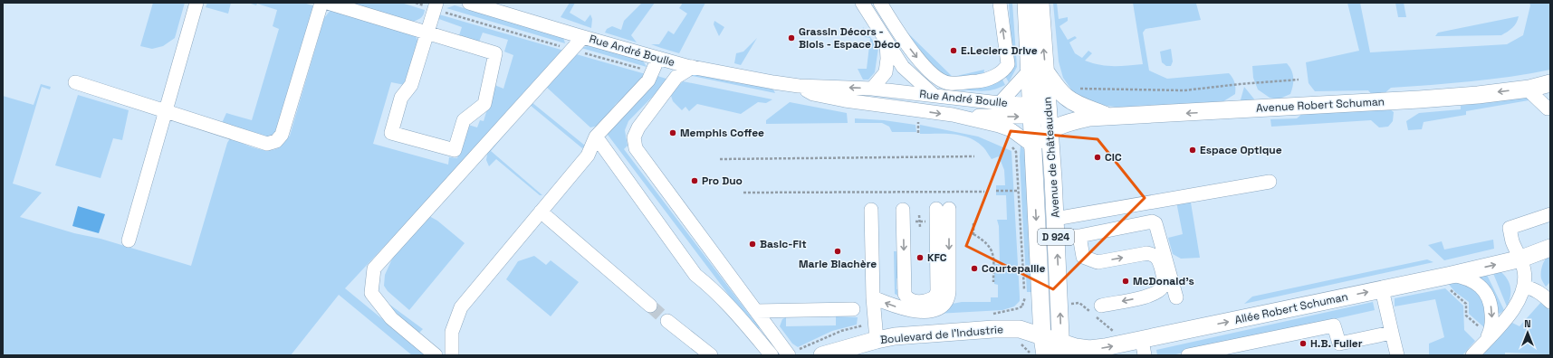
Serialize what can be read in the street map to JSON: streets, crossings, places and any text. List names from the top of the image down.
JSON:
{
  "streets": {
    "main road": [
      "Avenue Robert Schuman",
      "Avenue de Châteaudun",
      "D 924",
      "Allée Robert Schuman",
      "Boulevard de l'Industrie"
    ],
    "street": ["Rue André Boulle"]
  },
  "crossings": [
    ["Rue André Boulle", "Avenue Robert Schuman"],
    ["Rue André Boulle", "Avenue de Châteaudun"],
    ["Avenue Robert Schuman", "Avenue de Châteaudun"],
    ["Avenue de Châteaudun", "Allée Robert Schuman"],
    ["Avenue de Châteaudun", "Boulevard de l'Industrie"],
    ["Allée Robert Schuman", "Boulevard de l'Industrie"]
  ],
  "one_way": ["Avenue Robert Schuman", "Allée Robert Schuman"],
  "places": [
    "Grassin Décors - Blois - Espace Déco",
    "E.Leclerc Drive",
    "Memphis Coffee",
    "Espace Optique",
    "CIC",
    "Pro Duo",
    "Basic-Fit",
    "Marie Blachère",
    "KFC",
    "Courtepaille",
    "McDonald's",
    "H.B. Fuller"
  ],
  "north": "top"
}
